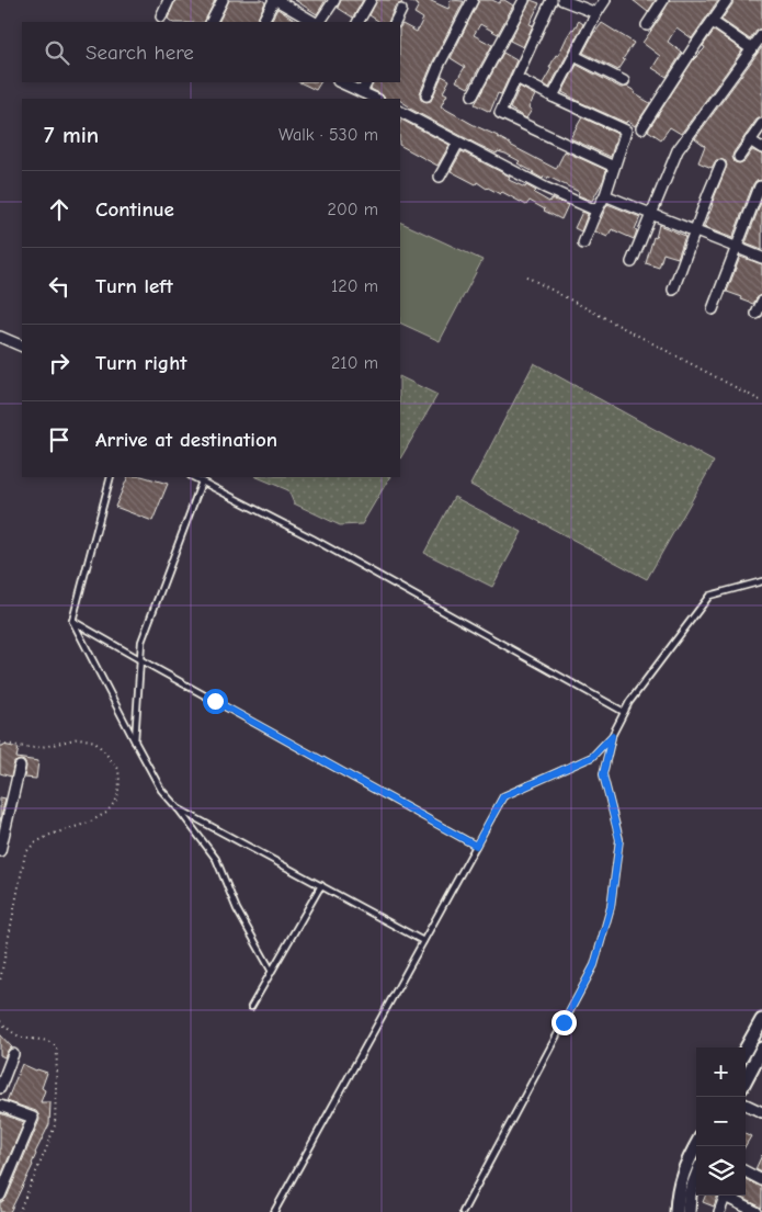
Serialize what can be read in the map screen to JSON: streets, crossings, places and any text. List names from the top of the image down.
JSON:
{
  "page": {
    "search": "Search here",
    "heading": ["7 min", "Walk · 530 m"],
    "list": [
      ["Continue", "200 m"],
      ["Turn left", "120 m"],
      ["Turn right", "210 m"],
      "Arrive at destination"
    ],
    "map_buttons": ["+", "−"]
  }
}
